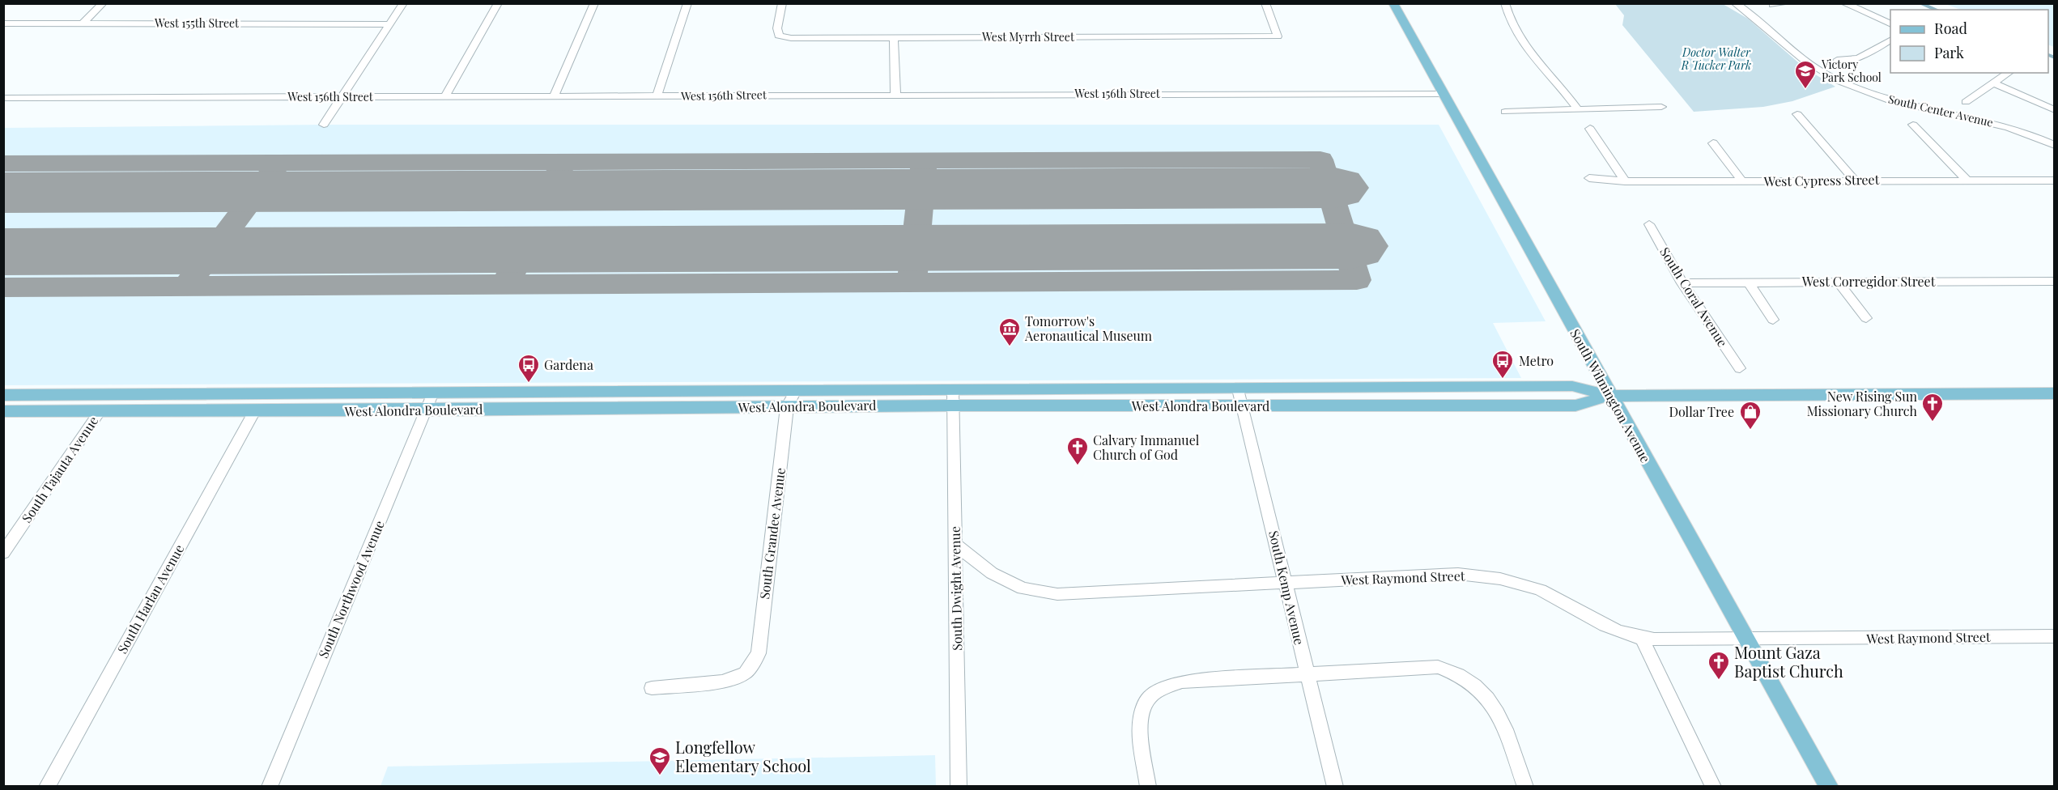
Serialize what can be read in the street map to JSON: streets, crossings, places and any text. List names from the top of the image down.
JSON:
{
  "streets": {
    "main road": ["South Wilmington Avenue", "West Alondra Boulevard"],
    "street": [
      "West 155th Street",
      "West Myrrh Street",
      "West 156th Street",
      "South Center Avenue",
      "West Cypress Street",
      "West Corregidor Street",
      "South Coral Avenue",
      "South Tajauta Avenue",
      "South Grandee Avenue",
      "West Raymond Street",
      "South Kemp Avenue",
      "South Dwight Avenue",
      "South Northwood Avenue",
      "South Harlan Avenue"
    ]
  },
  "crossings": [
    ["West 156th Street", "South Wilmington Avenue"],
    ["West Corregidor Street", "South Coral Avenue"],
    ["South Wilmington Avenue", "West Alondra Boulevard"],
    ["South Wilmington Avenue", "West Raymond Street"],
    ["West Alondra Boulevard", "South Tajauta Avenue"],
    ["West Alondra Boulevard", "South Grandee Avenue"],
    ["West Alondra Boulevard", "South Kemp Avenue"],
    ["West Alondra Boulevard", "South Dwight Avenue"],
    ["West Alondra Boulevard", "South Northwood Avenue"],
    ["West Alondra Boulevard", "South Harlan Avenue"],
    ["West Raymond Street", "South Kemp Avenue"],
    ["West Raymond Street", "South Dwight Avenue"]
  ],
  "parks": ["Doctor Walter R Tucker Park"],
  "places": {
    "school or university": ["Victory Park School", "Longfellow Elementary School"],
    "museum": ["Tomorrow's Aeronautical Museum"],
    "bus stop": ["Metro", "Gardena"],
    "church": ["New Rising Sun Missionary Church", "Calvary Immanuel Church of God", "Mount Gaza Baptist Church"],
    "shop": ["Dollar Tree"]
  },
  "legend": ["Road", "Park"]
}
